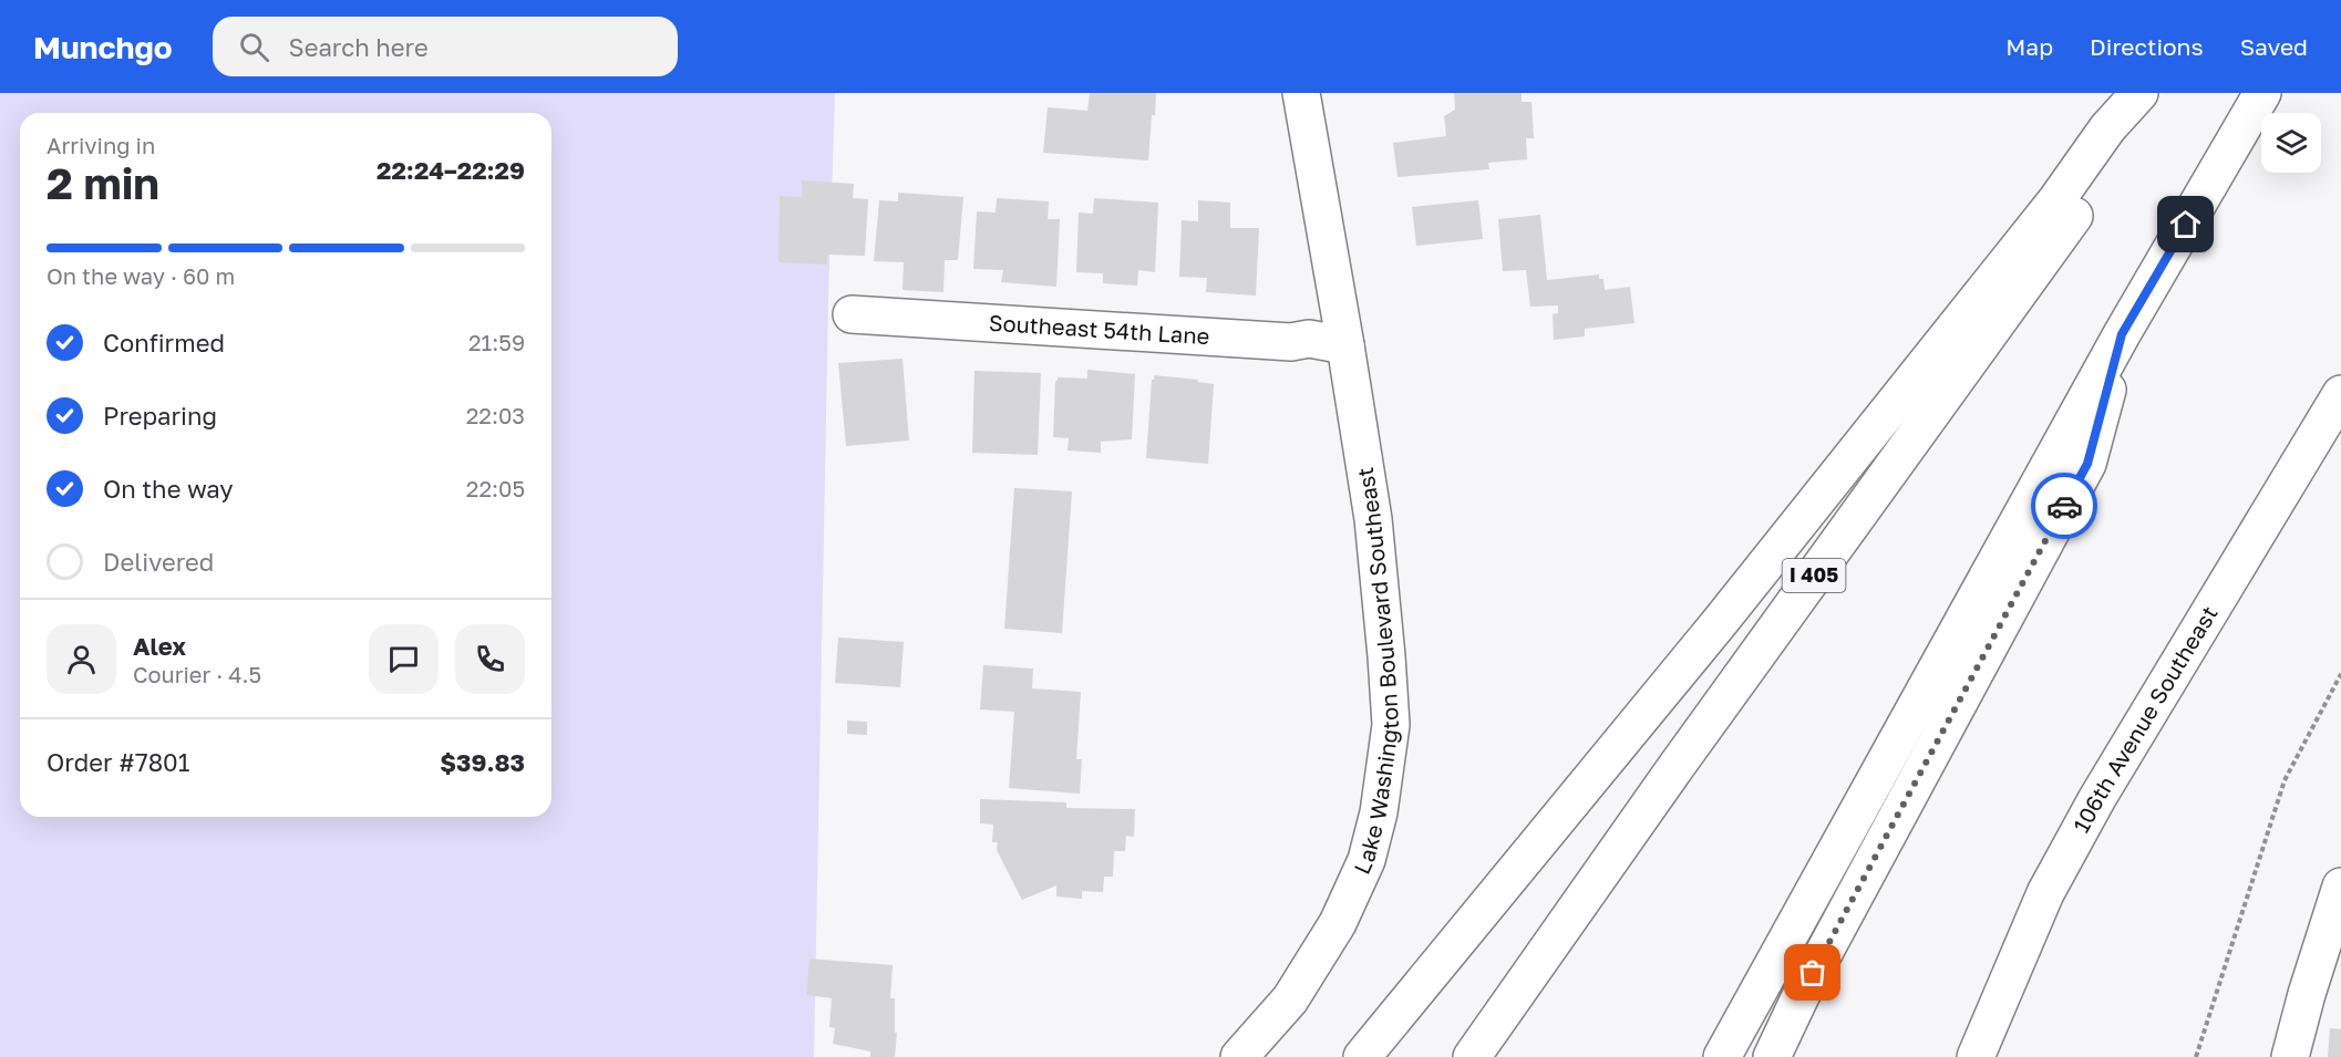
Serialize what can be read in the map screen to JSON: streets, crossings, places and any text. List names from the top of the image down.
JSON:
{
  "streets": {
    "main road": [
      "Southeast 54th Lane",
      "I 405",
      "Lake Washington Boulevard Southeast",
      "106th Avenue Southeast"
    ]
  },
  "crossings": [
    ["Southeast 54th Lane", "Lake Washington Boulevard Southeast"]
  ],
  "page": {
    "header": "Munchgo",
    "search": "Search here",
    "nav": ["Map", "Directions", "Saved"],
    "heading": ["2 min", "Arriving in", "22:24–22:29"],
    "panel": [
      "Alex",
      "Courier · 4.5",
      "Order #7801",
      "$39.83"
    ],
    "bar": "On the way · 60 m",
    "list": [
      ["Confirmed", "21:59"],
      ["Preparing", "22:03"],
      ["On the way", "22:05"],
      "Delivered"
    ]
  }
}
